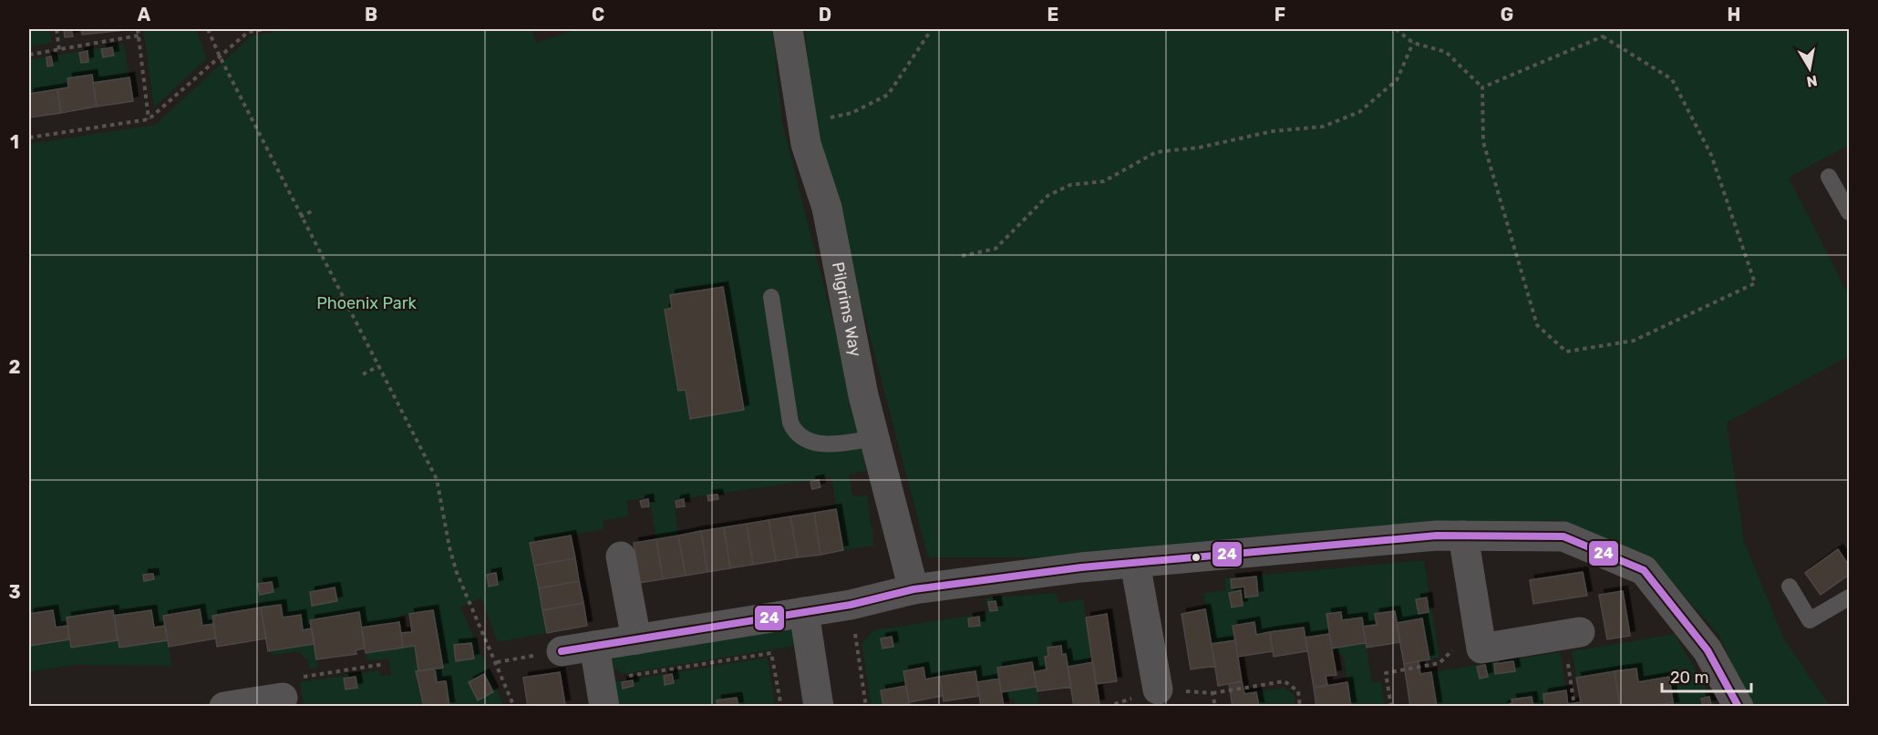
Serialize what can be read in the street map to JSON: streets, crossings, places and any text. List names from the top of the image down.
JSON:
{
  "streets": {
    "street": ["Pilgrims Way"]
  },
  "parks": ["Phoenix Park"],
  "lines": ["transit line 24"],
  "scale_bar": "20 m",
  "north": "bottom",
  "grid": {
    "columns": [
      "A",
      "B",
      "C",
      "D",
      "E",
      "F",
      "G",
      "H"
    ],
    "rows": ["1", "2", "3"]
  }
}
